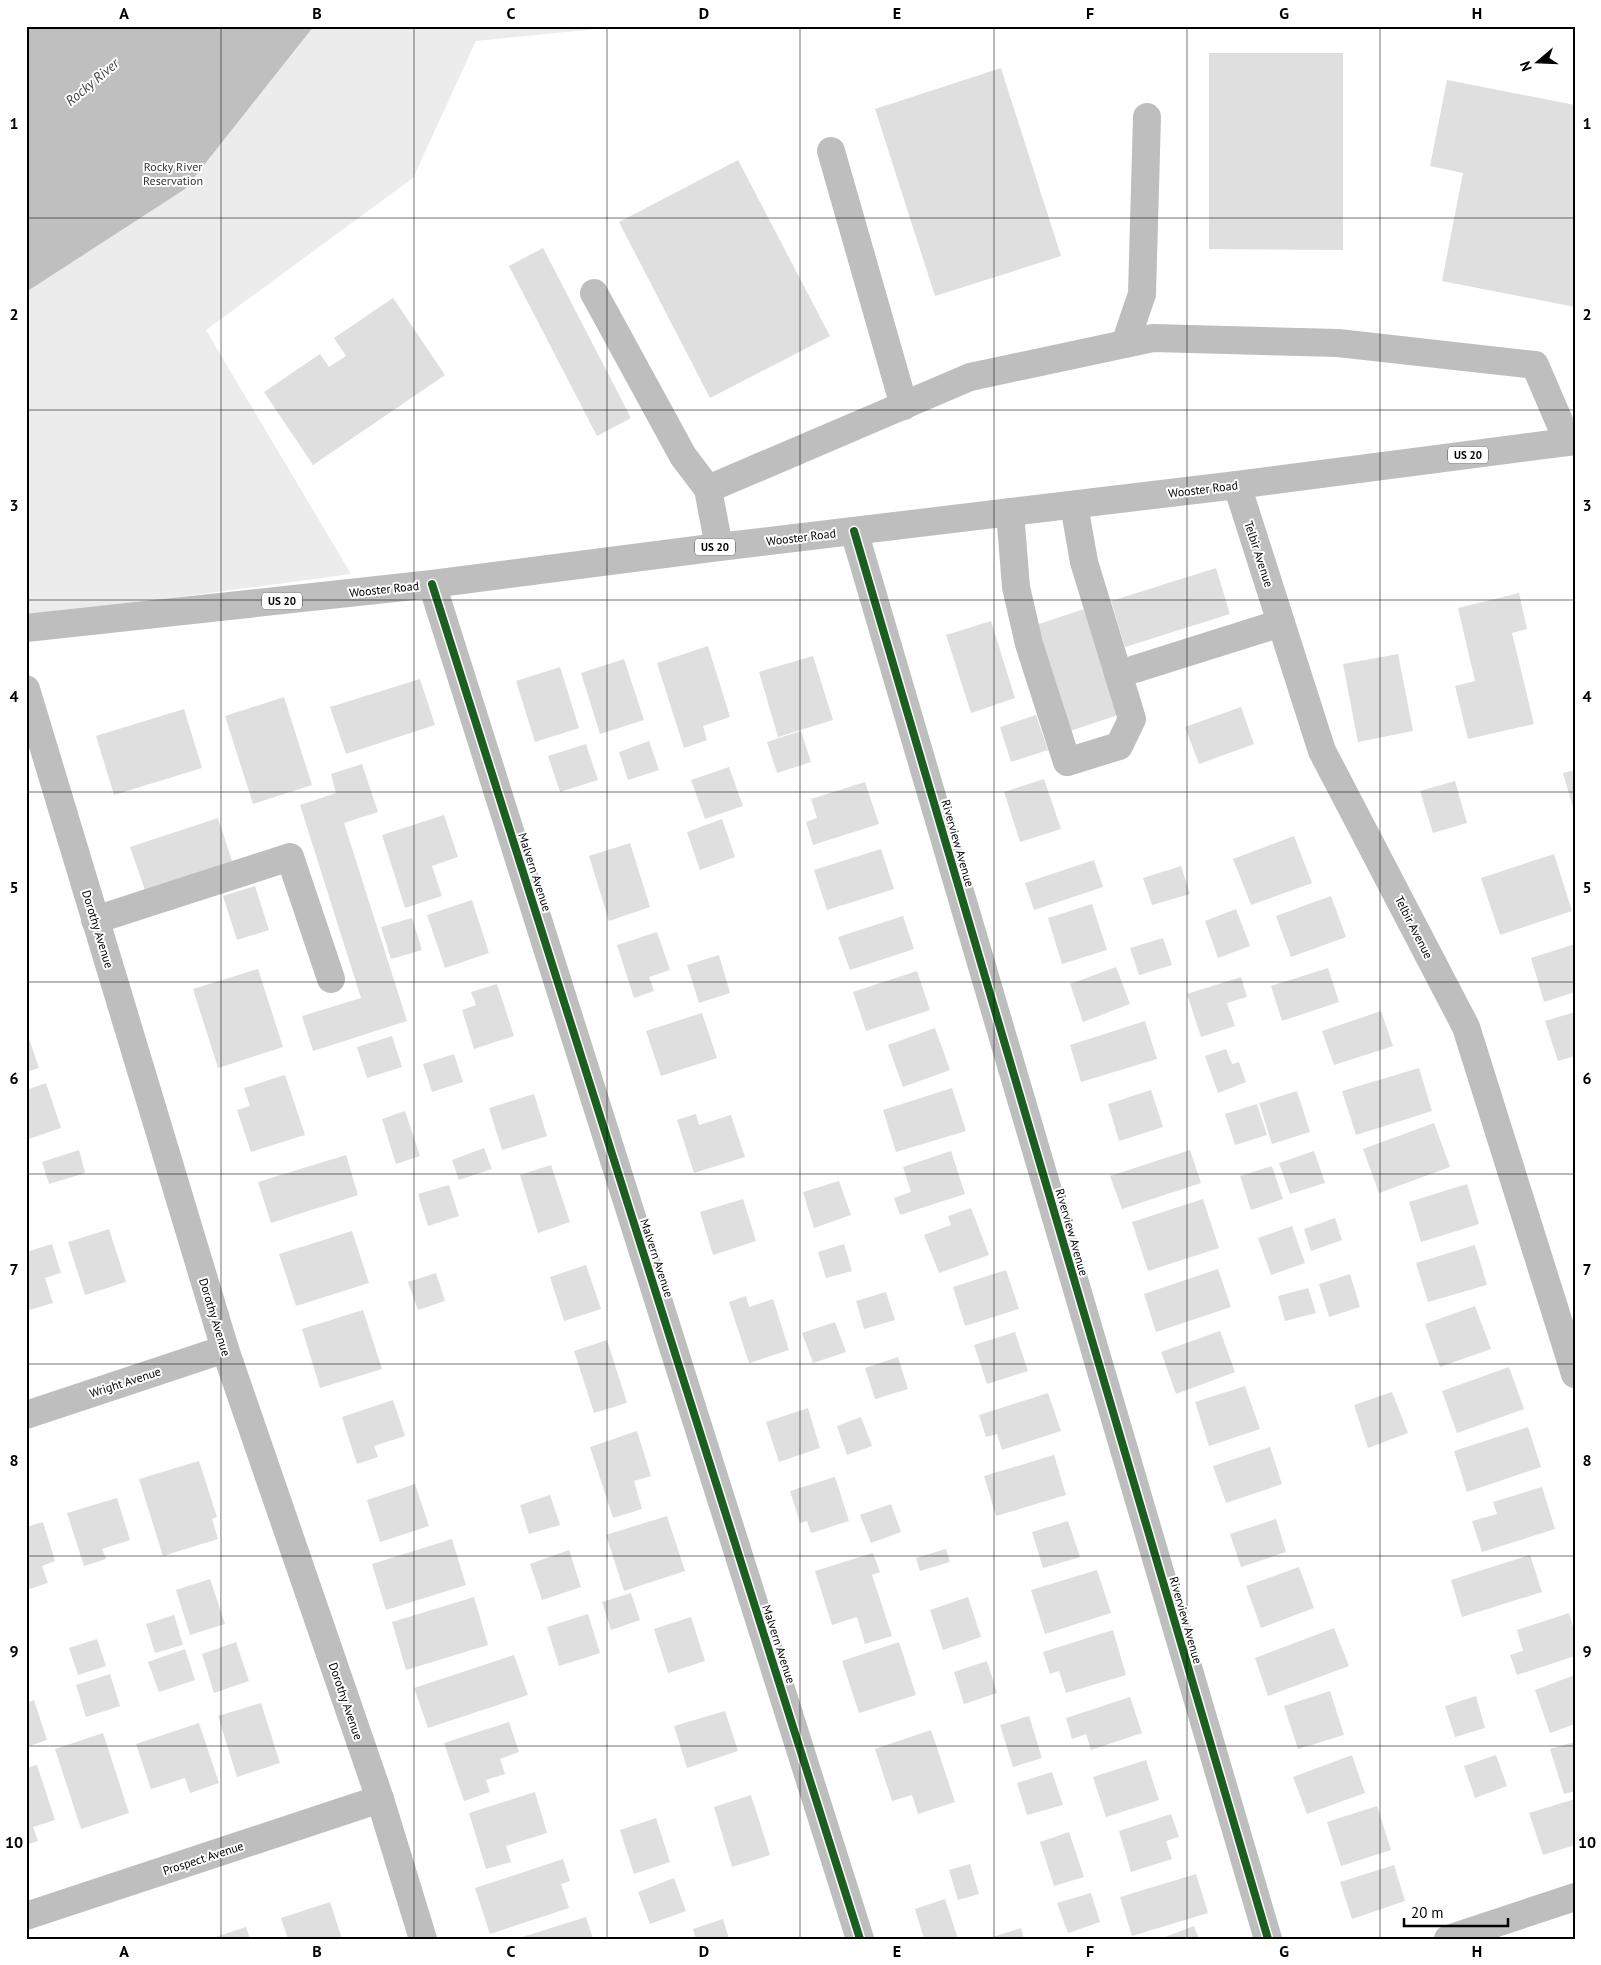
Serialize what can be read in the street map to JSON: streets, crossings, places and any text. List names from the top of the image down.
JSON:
{
  "streets": {
    "street": [
      "US 20",
      "Wooster Road",
      "Telbir Avenue",
      "Riverview Avenue",
      "Malvern Avenue",
      "Dorothy Avenue",
      "Wright Avenue",
      "Prospect Avenue"
    ]
  },
  "crossings": [
    ["Wooster Road", "Telbir Avenue"],
    ["Wooster Road", "Riverview Avenue"],
    ["Wooster Road", "Malvern Avenue"],
    ["Dorothy Avenue", "Wright Avenue"],
    ["Dorothy Avenue", "Prospect Avenue"]
  ],
  "water": ["Rocky River"],
  "parks": ["Rocky River Reservation"],
  "scale_bar": "20 m",
  "north": "left",
  "grid": {
    "columns": [
      "A",
      "B",
      "C",
      "D",
      "E",
      "F",
      "G",
      "H"
    ],
    "rows": [
      "1",
      "2",
      "3",
      "4",
      "5",
      "6",
      "7",
      "8",
      "9",
      "10"
    ]
  }
}
